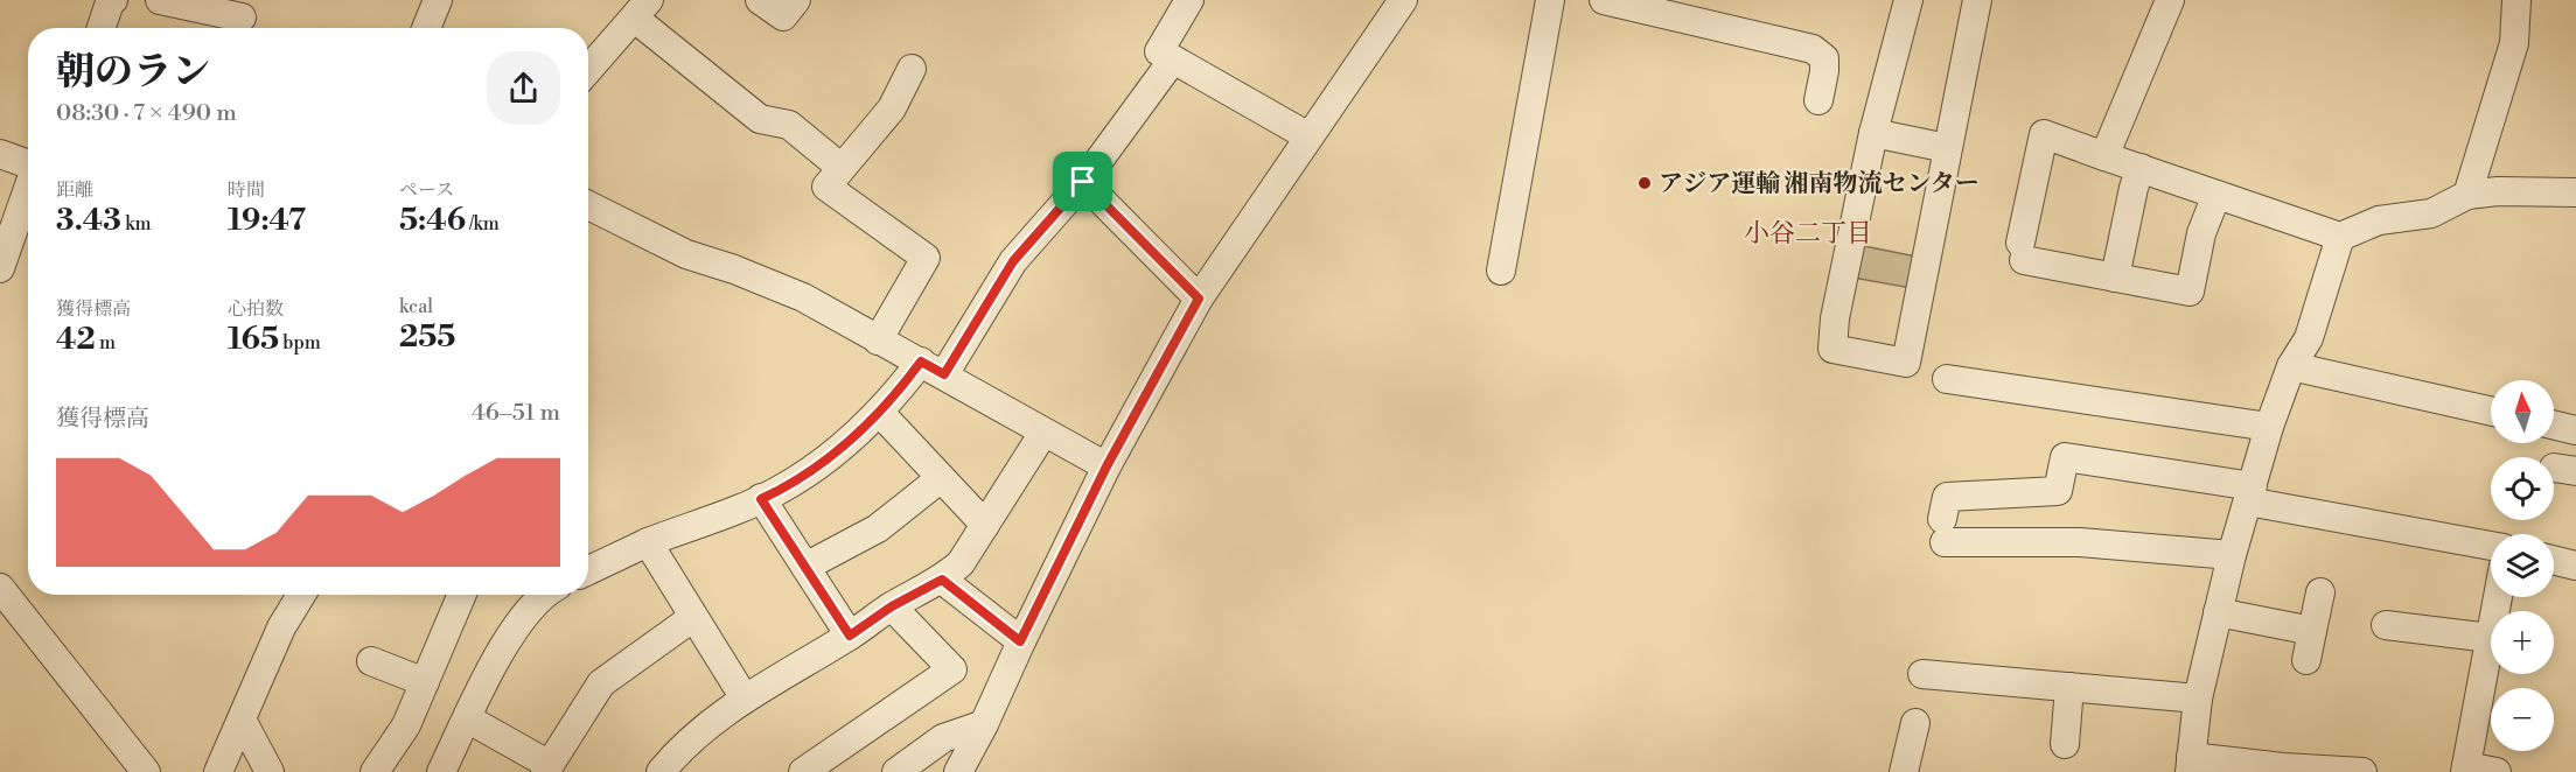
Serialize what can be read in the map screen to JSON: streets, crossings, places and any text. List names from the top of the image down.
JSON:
{
  "districts": ["小谷二丁目"],
  "places": ["アジア運輸 湘南物流センター"],
  "north": "top",
  "page": {
    "heading": ["朝のラン", "08:30 · 7 × 490 m"],
    "stats": [
      ["距離", "3.43 km"],
      ["時間", "19:47"],
      ["ペース", "5:46 /km"],
      ["獲得標高", "42 m"],
      ["心拍数", "165 bpm"],
      ["kcal", "255"]
    ],
    "map_buttons": ["+", "−"],
    "chart": ["獲得標高", "46–51 m"]
  }
}
